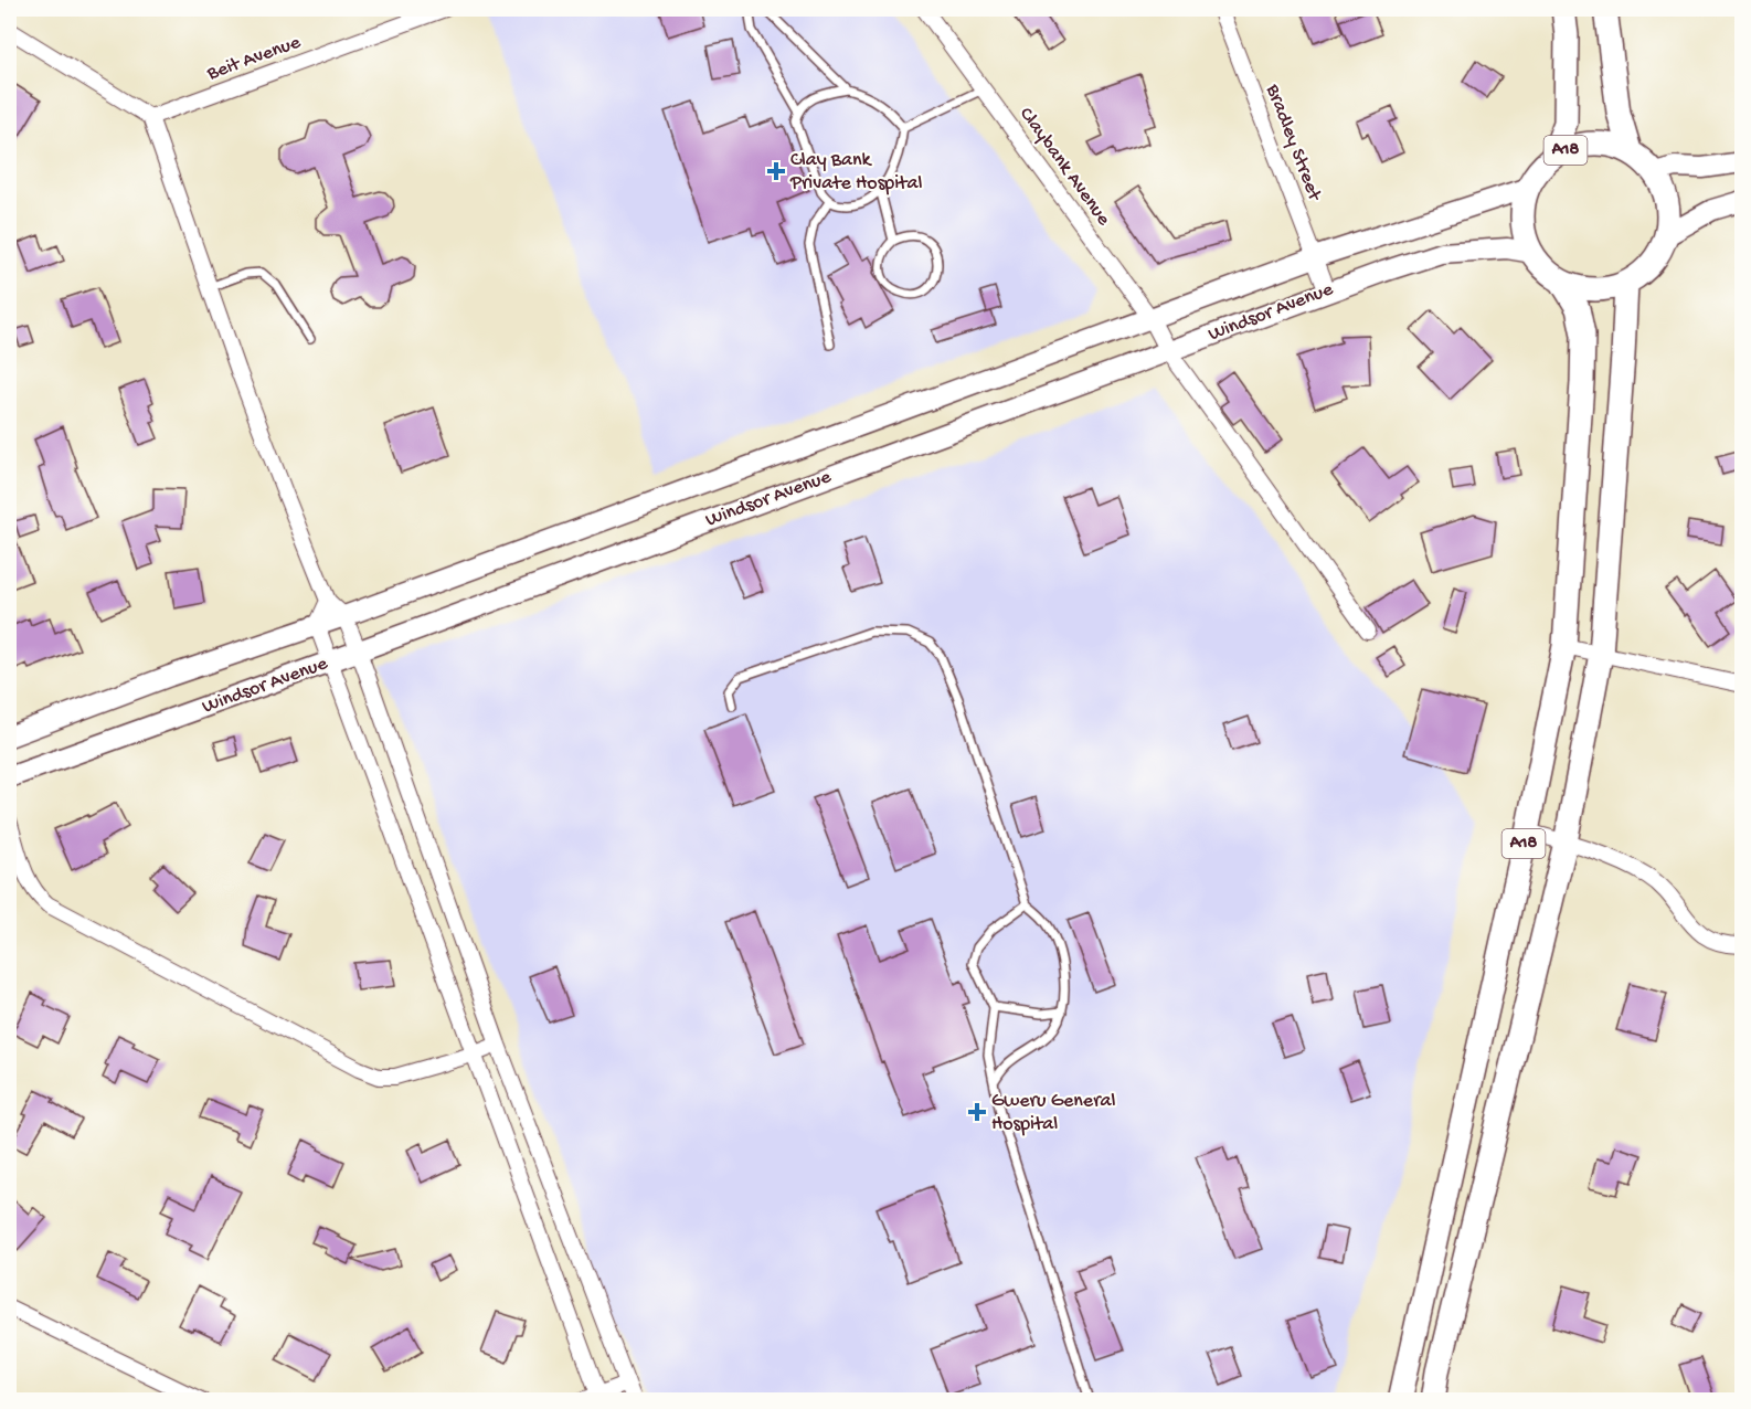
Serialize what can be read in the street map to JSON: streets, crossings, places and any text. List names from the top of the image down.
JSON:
{
  "streets": {
    "highway": ["A18"],
    "main road": ["Windsor Avenue"],
    "street": ["Beit Avenue", "Bradley Street", "Claybank Avenue"]
  },
  "crossings": [
    ["Bradley Street", "Windsor Avenue"],
    ["A18", "Windsor Avenue"],
    ["Claybank Avenue", "Windsor Avenue"]
  ],
  "places": {
    "health": ["Clay Bank Private Hospital", "Gweru General Hospital"]
  }
}
